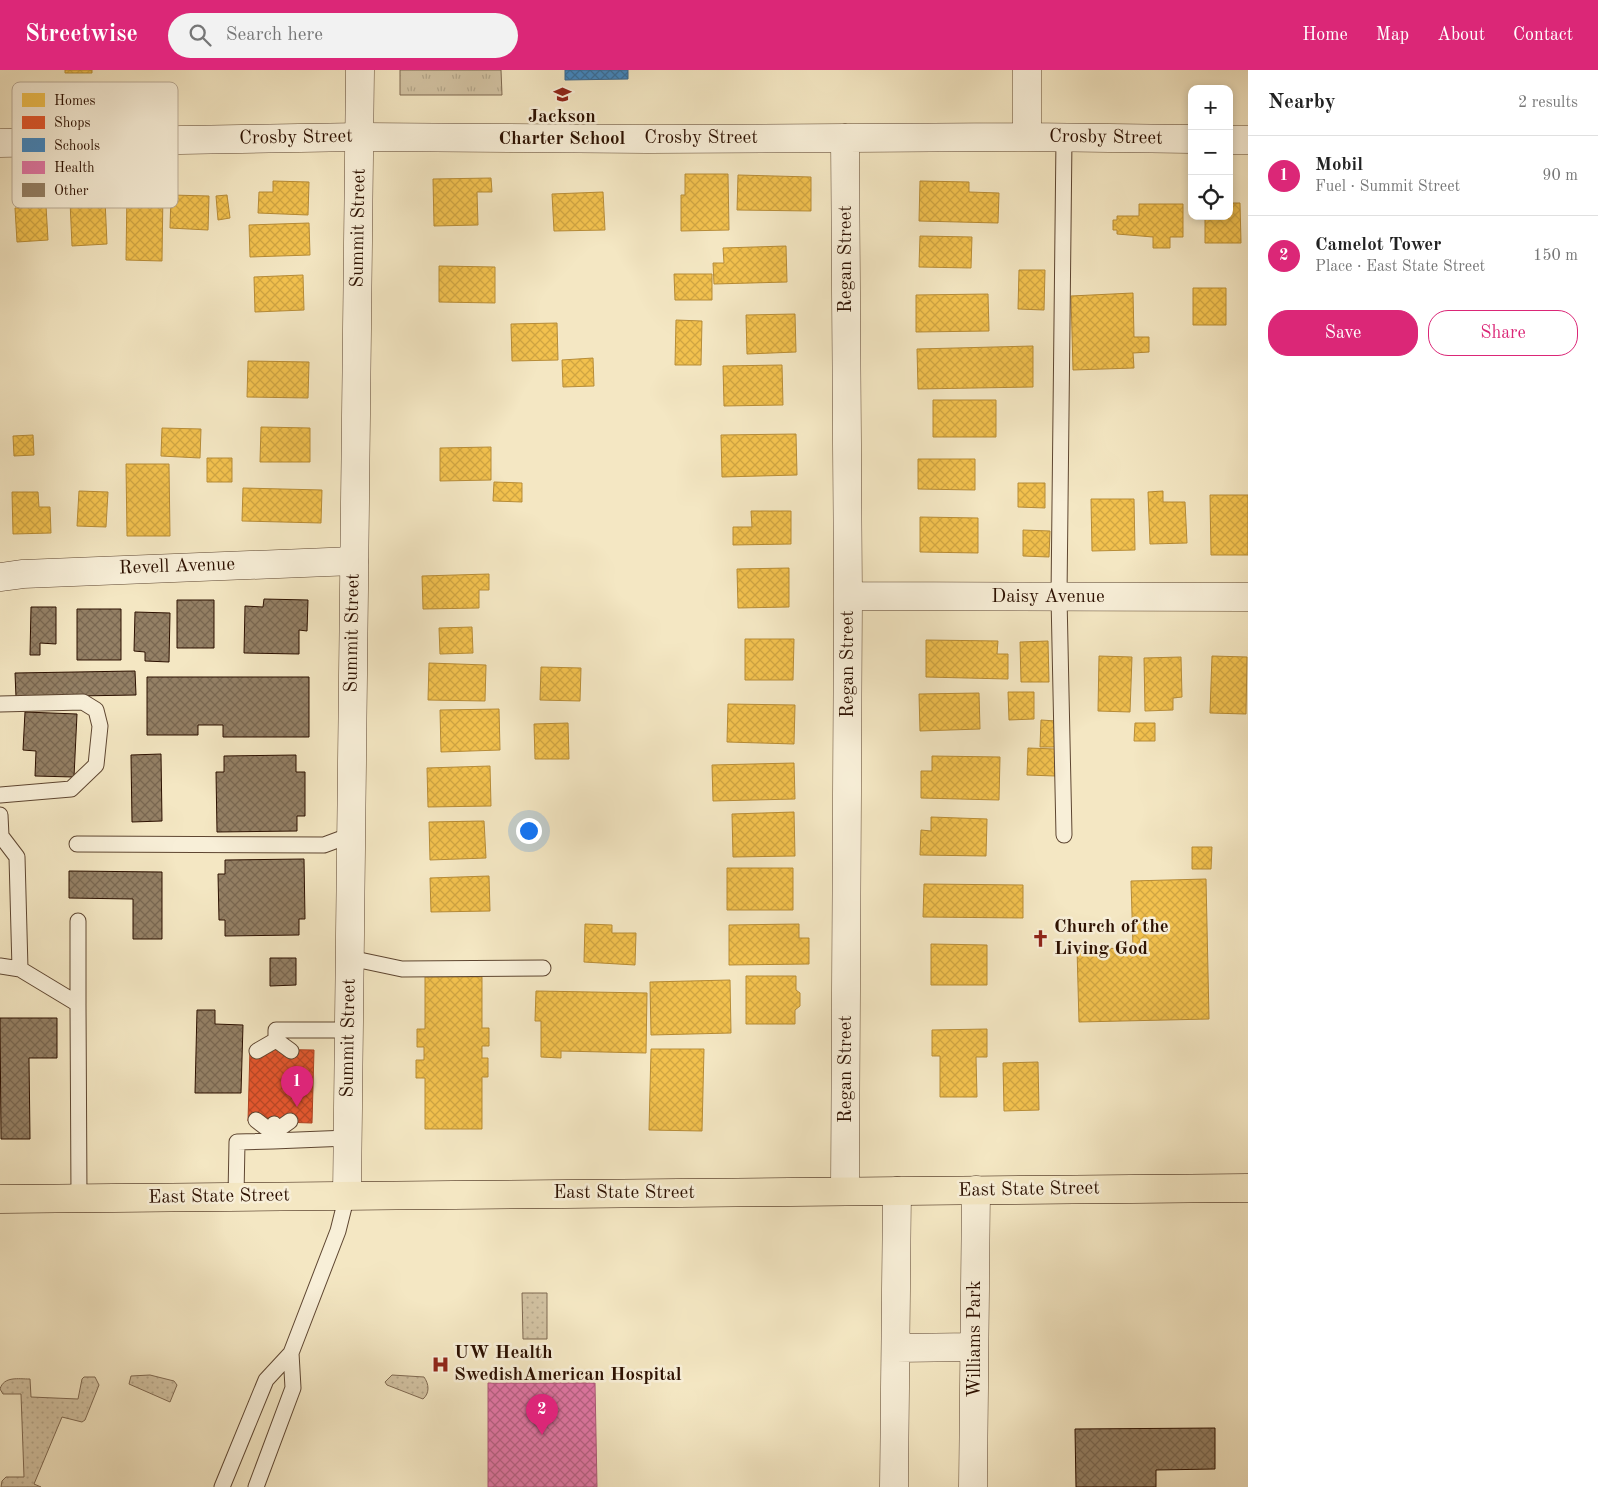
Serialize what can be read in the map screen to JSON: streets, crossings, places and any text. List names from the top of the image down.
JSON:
{
  "streets": {
    "main road": ["East State Street"],
    "street": [
      "Crosby Street",
      "Summit Street",
      "Regan Street",
      "Revell Avenue",
      "Daisy Avenue",
      "Williams Park"
    ]
  },
  "crossings": [
    ["Crosby Street", "Summit Street"],
    ["Crosby Street", "Regan Street"],
    ["Summit Street", "Revell Avenue"],
    ["Summit Street", "East State Street"],
    ["Regan Street", "Daisy Avenue"],
    ["Regan Street", "East State Street"],
    ["East State Street", "Williams Park"]
  ],
  "places": {
    "school or university": ["Jackson Charter School"],
    "church": ["Church of the Living God"],
    "hospital": ["UW Health SwedishAmerican Hospital"]
  },
  "legend": [
    "Homes",
    "Shops",
    "Schools",
    "Health",
    "Other"
  ],
  "page": {
    "header": "Streetwise",
    "search": "Search here",
    "nav": [
      "Home",
      "Map",
      "About",
      "Contact"
    ],
    "heading": ["Nearby", "2 results"],
    "map_buttons": ["+", "−"],
    "list": [
      {
        "mark": "1",
        "name": "Mobil",
        "note": "Fuel · Summit Street",
        "value": "90 m"
      },
      {
        "mark": "2",
        "name": "Camelot Tower",
        "note": "Place · East State Street",
        "value": "150 m"
      }
    ],
    "buttons": ["Save", "Share"],
    "pins": ["1", "2"]
  }
}
